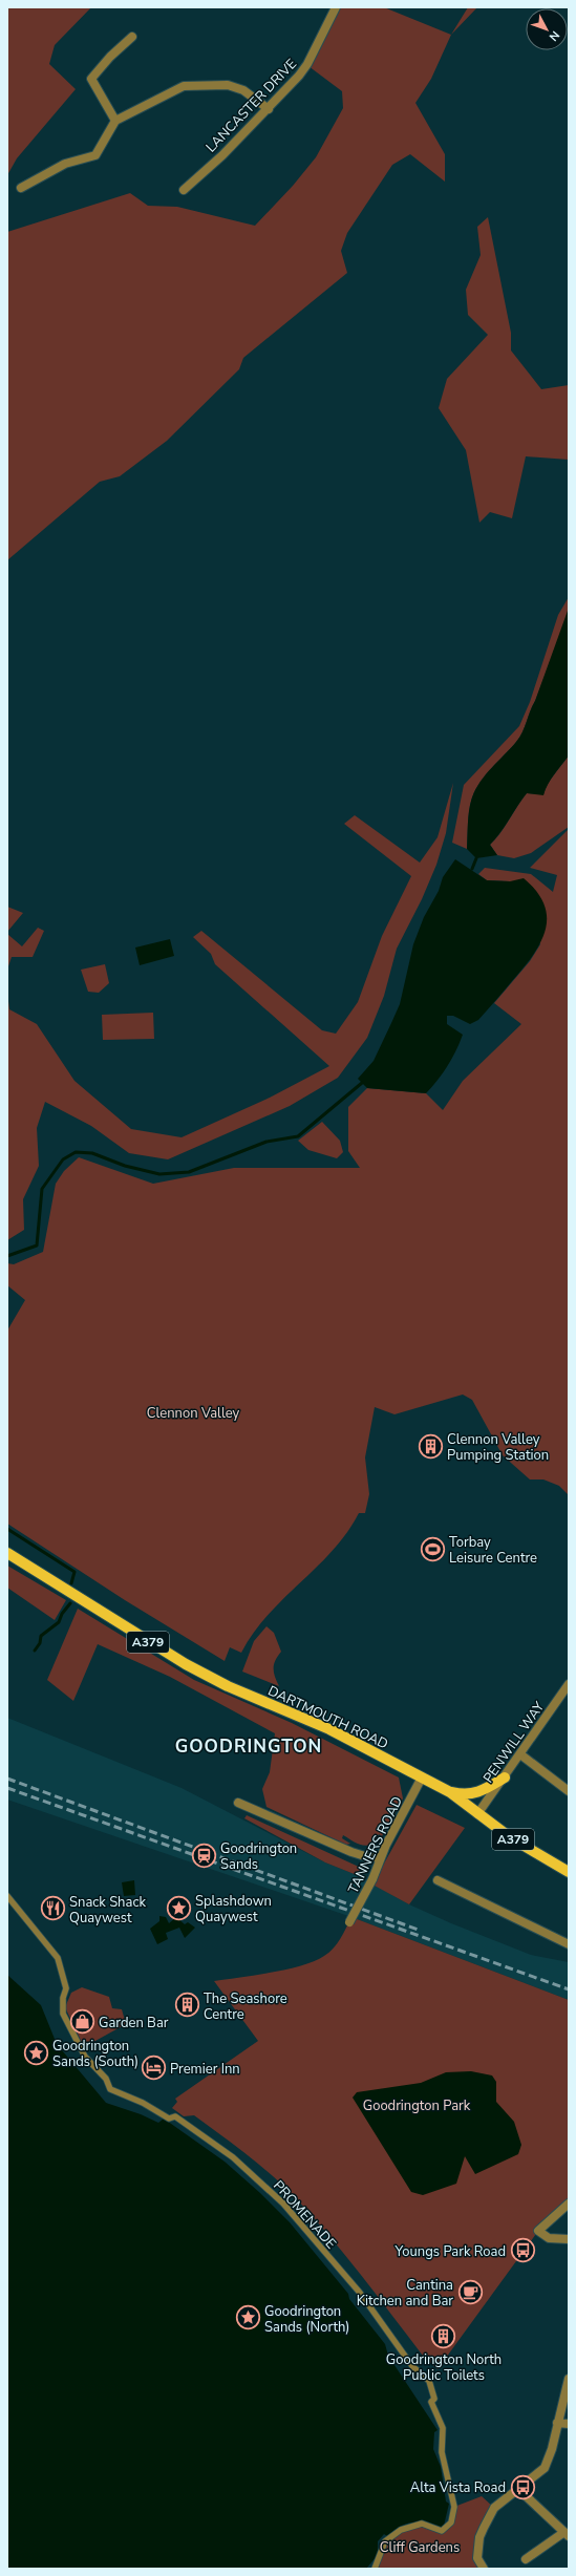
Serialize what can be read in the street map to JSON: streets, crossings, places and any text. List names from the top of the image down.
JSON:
{
  "streets": {
    "main road": ["A379", "DARTMOUTH ROAD"],
    "street": [
      "LANCASTER DRIVE",
      "PENWILL WAY",
      "TANNERS ROAD",
      "PROMENADE"
    ]
  },
  "crossings": [
    ["A379", "DARTMOUTH ROAD"],
    ["A379", "PENWILL WAY"],
    ["DARTMOUTH ROAD", "PENWILL WAY"],
    ["DARTMOUTH ROAD", "TANNERS ROAD"]
  ],
  "districts": ["GOODRINGTON"],
  "parks": ["Clennon Valley", "Goodrington Park", "Cliff Gardens"],
  "places": {
    "building": ["Clennon Valley Pumping Station", "The Seashore Centre", "Goodrington North Public Toilets"],
    "sports": ["Torbay Leisure Centre"],
    "station": ["Goodrington Sands"],
    "place": ["Splashdown Quaywest", "Goodrington Sands (South)", "Goodrington Sands (North)"],
    "restaurant": ["Snack Shack Quaywest"],
    "shop": ["Garden Bar"],
    "hotel": ["Premier Inn"],
    "bus stop": ["Youngs Park Road", "Alta Vista Road"],
    "cafe": ["Cantina Kitchen and Bar"]
  },
  "north": "bottom right"
}
